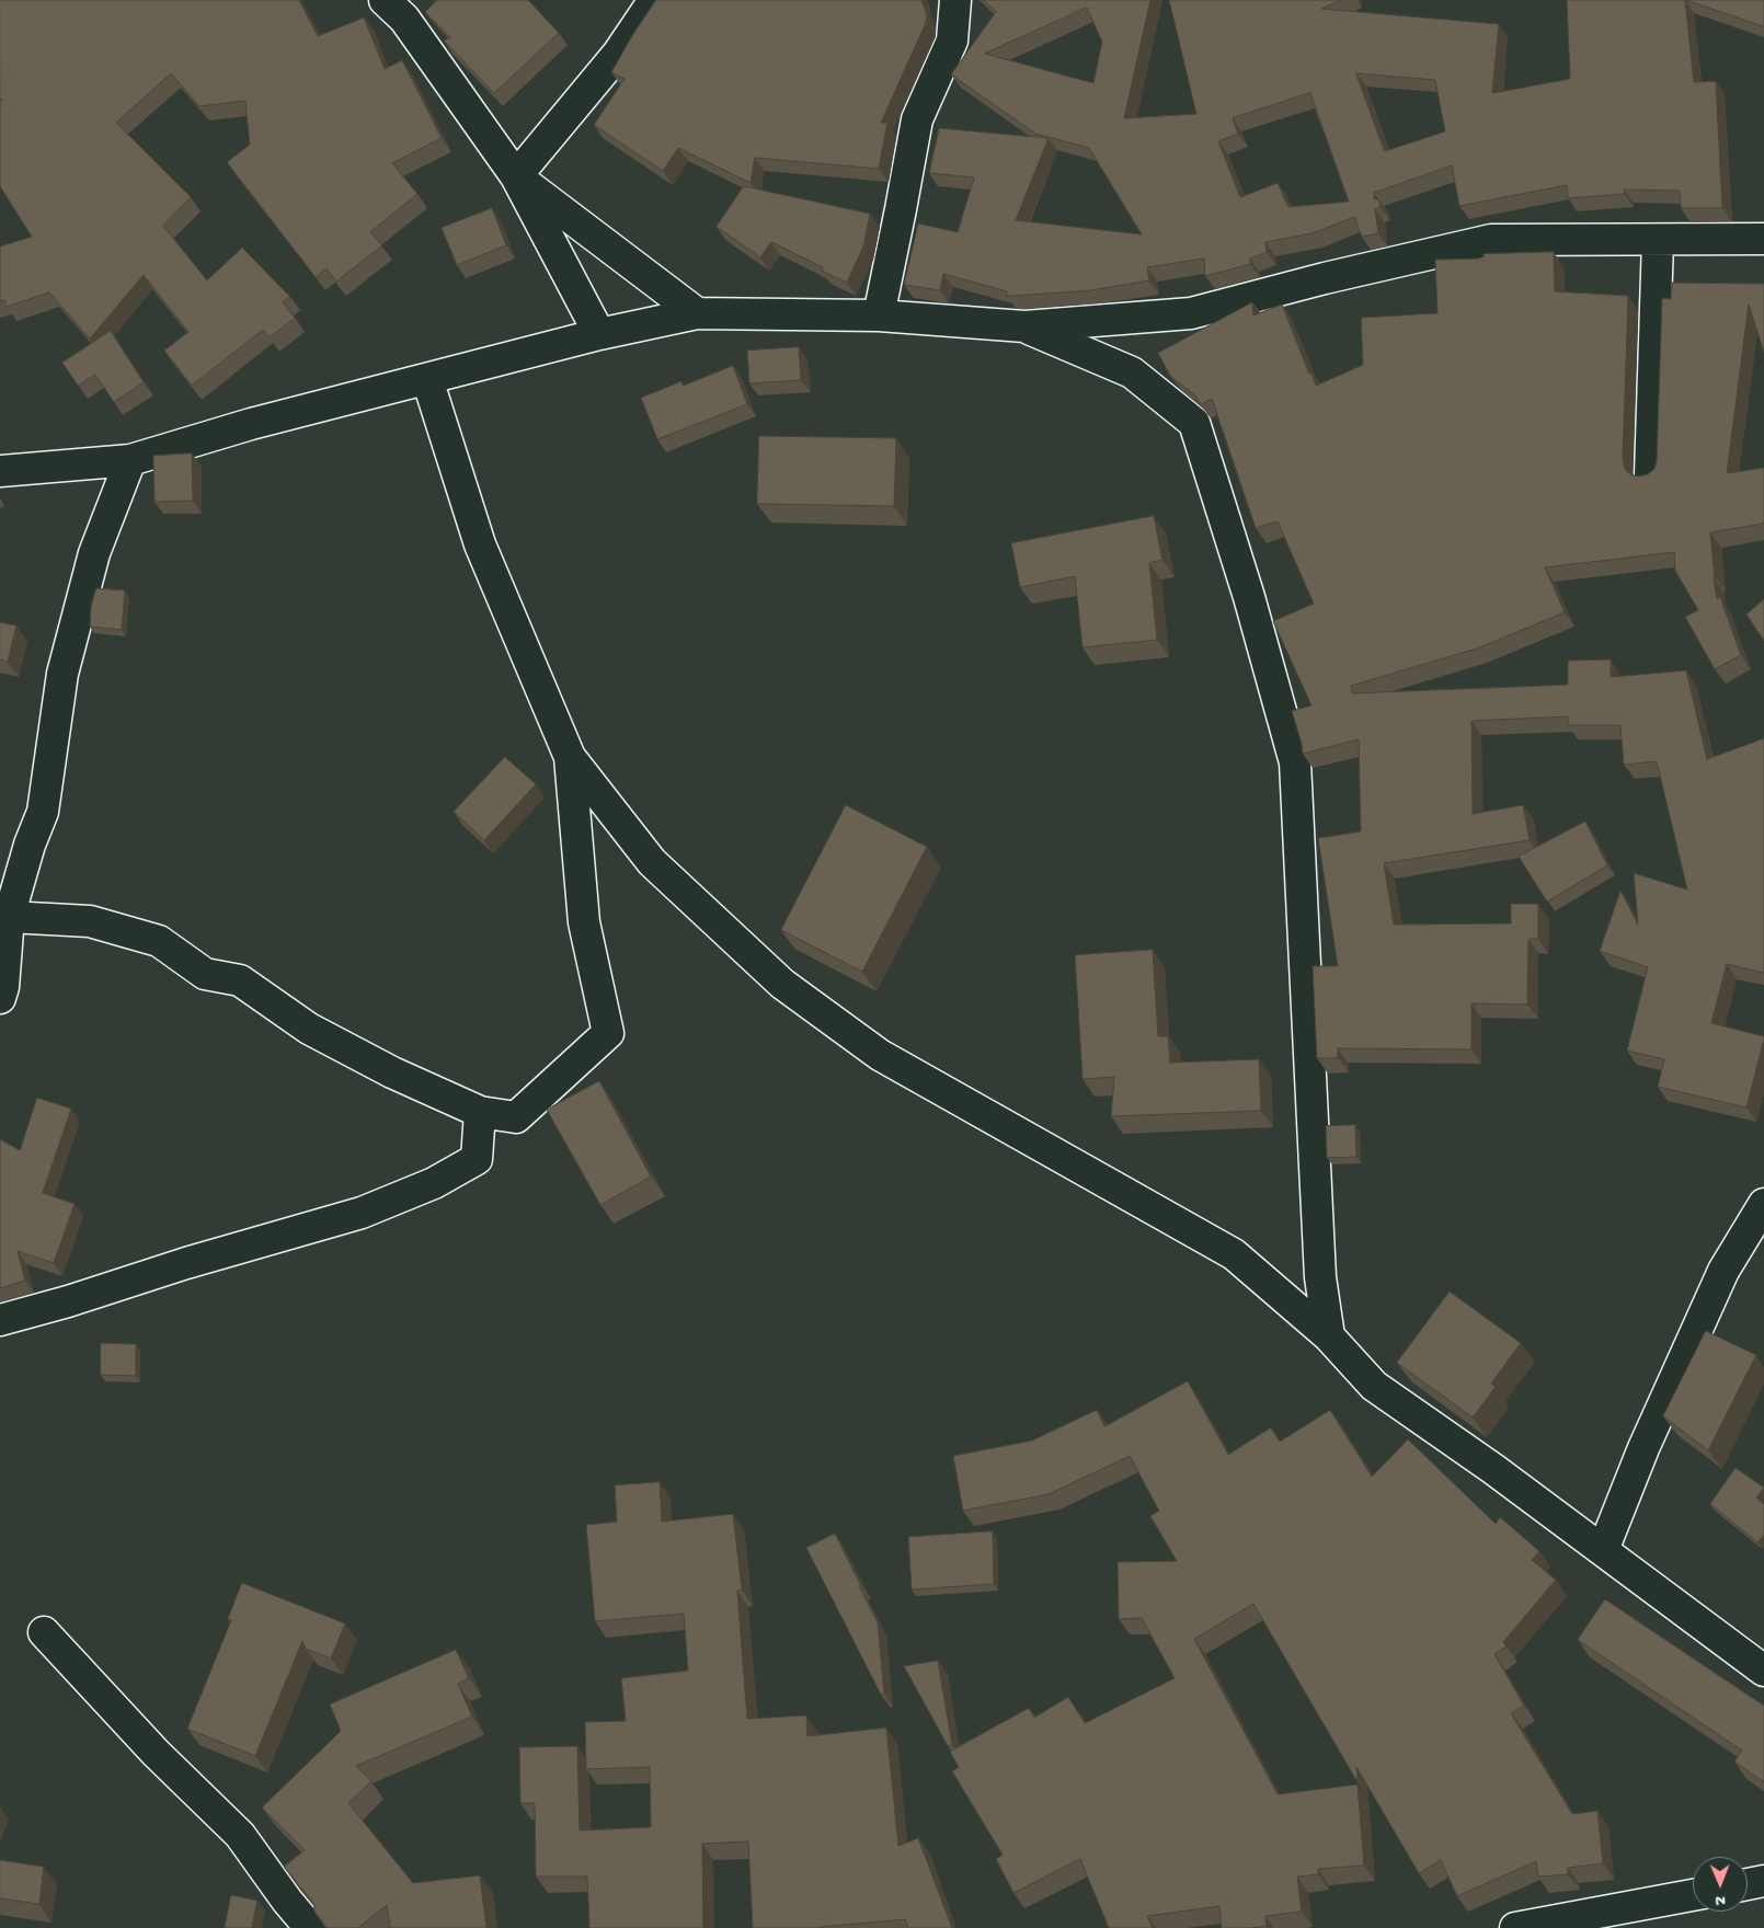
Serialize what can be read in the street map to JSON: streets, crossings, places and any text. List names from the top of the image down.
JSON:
{
  "north": "bottom"
}
